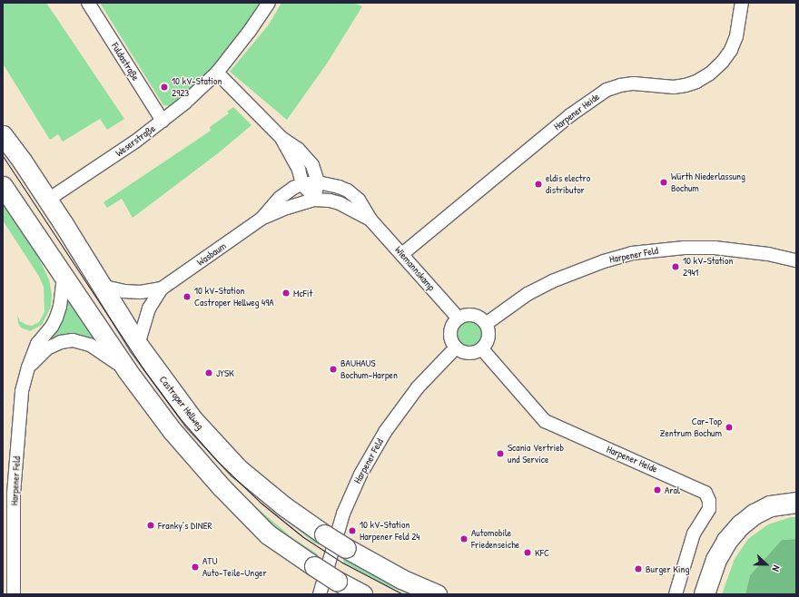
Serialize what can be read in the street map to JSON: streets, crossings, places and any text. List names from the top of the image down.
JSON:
{
  "streets": {
    "main road": ["Castroper Hellweg"],
    "street": [
      "Fuldastraße",
      "Harpener Heide",
      "Weserstraße",
      "Wasbaum",
      "Harpener Feld",
      "Wiemannskamp"
    ]
  },
  "crossings": [
    ["Fuldastraße", "Weserstraße"],
    ["Harpener Heide", "Harpener Feld"],
    ["Harpener Heide", "Wiemannskamp"],
    ["Weserstraße", "Castroper Hellweg"],
    ["Wasbaum", "Wiemannskamp"],
    ["Wasbaum", "Castroper Hellweg"],
    ["Harpener Feld", "Wiemannskamp"]
  ],
  "places": [
    "10 kV-Station 2923",
    "Würth Niederlassung Bochum",
    "eldis electro distributor",
    "10 kV-Station 2941",
    "McFit",
    "10 kV-Station Castroper Hellweg 49A",
    "BAUHAUS Bochum-Harpen",
    "JYSK",
    "Car-Top Zentrum Bochum",
    "Scania Vertrieb und Service",
    "Aral",
    "Franky’s DINER",
    "10 kV-Station Harpener Feld 24",
    "Automobile Friedenseiche",
    "KFC",
    "ATU Auto-Teile-Unger",
    "Burger King"
  ],
  "north": "right"
}
